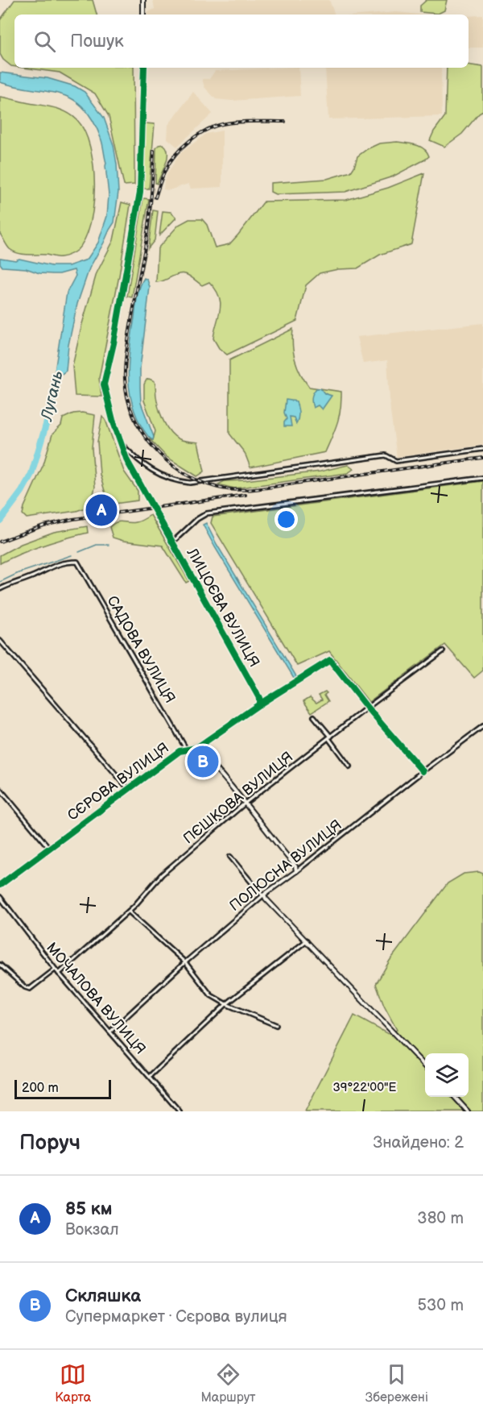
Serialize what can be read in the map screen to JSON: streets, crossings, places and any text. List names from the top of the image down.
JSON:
{
  "streets": {
    "street": [
      "ЛИЦОЄВА ВУЛИЦЯ",
      "САДОВА ВУЛИЦЯ",
      "СЄРОВА ВУЛИЦЯ",
      "ПЄШКОВА ВУЛИЦЯ",
      "ПОЛЮСНА ВУЛИЦЯ",
      "МОЧАЛОВА ВУЛИЦЯ"
    ]
  },
  "crossings": [
    ["САДОВА ВУЛИЦЯ", "СЄРОВА ВУЛИЦЯ"],
    ["ПЄШКОВА ВУЛИЦЯ", "МОЧАЛОВА ВУЛИЦЯ"],
    ["ПОЛЮСНА ВУЛИЦЯ", "МОЧАЛОВА ВУЛИЦЯ"]
  ],
  "water": ["Лугань"],
  "scale_bar": "200 m",
  "page": {
    "search": "Пошук",
    "pins": ["A", "B"],
    "scale": "200 m",
    "heading": ["Поруч", "Знайдено: 2"],
    "list": [
      {
        "mark": "A",
        "name": "85 км",
        "note": "Вокзал",
        "value": "380 m"
      },
      {
        "mark": "B",
        "name": "Скляшка",
        "note": "Супермаркет · Сєрова вулиця",
        "value": "530 m"
      }
    ],
    "nav": ["Карта", "Маршрут", "Збережені"]
  },
  "coordinates": ["39°22'00\"E"]
}
